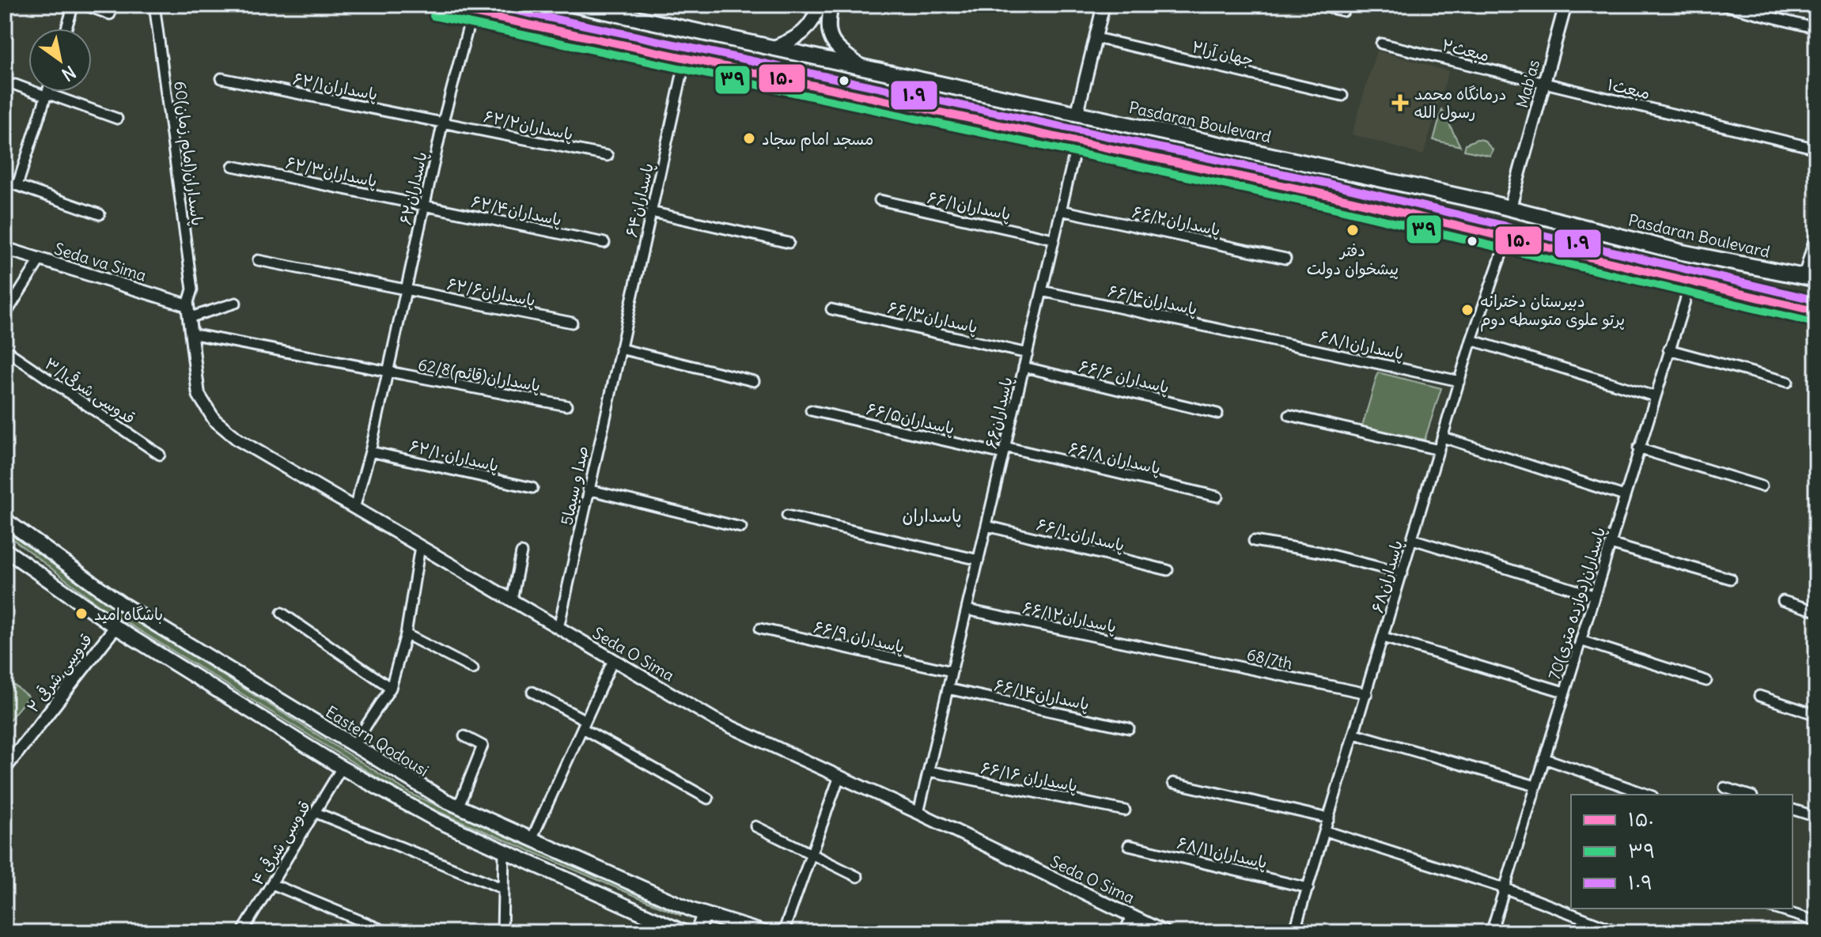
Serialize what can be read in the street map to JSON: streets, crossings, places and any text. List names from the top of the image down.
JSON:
{
  "streets": {
    "main road": ["Pasdaran Boulevard", "Eastern Qodousi"],
    "street": [
      "مبعث۲",
      "جهان آرا۲",
      "Mab'as",
      "پاسداران۶۲/۱",
      "مبعث۱",
      "پاسداران۶۲/۲",
      "60پاسداران(امام زمان)",
      "پاسداران۶۲/۳",
      "پاسداران۶۲",
      "پاسداران۶۴",
      "پاسداران۶۶/۱",
      "پاسداران۶۲/۴",
      "پاسداران۶۶/۲",
      "Seda va Sima",
      "پاسداران۶۲/۶",
      "پاسداران۶۶/۴",
      "پاسداران۶۶/۳",
      "پاسداران۶۸/۱",
      "62/8پاسداران(قائم)",
      "پاسداران ۶۶/۶",
      "قدوسی شرقی۳/۱",
      "پاسداران۶۶",
      "پاسداران۶۶/۵",
      "پاسداران۶۲/۱۰",
      "پاسداران ۶۶/۸",
      "5صدا و سیما",
      "پاسداران۶۶/۱۰",
      "پاسداران۶۸",
      "70پاسداران(دوازده متری)",
      "پاسداران۶۶/۱۲",
      "پاسداران ۶۶/۹",
      "Seda O Sima",
      "68/7th",
      "قدوسی شرقی ۲",
      "پاسداران۶۶/۱۴",
      "پاسداران ۶۶/۱۶",
      "قدوسی شرقی ۴",
      "پاسداران۶۸/۱۱"
    ]
  },
  "crossings": [
    ["مبعث۲", "Mab'as"],
    ["مبعث۲", "مبعث۱"],
    ["Mab'as", "مبعث۱"],
    ["Mab'as", "Pasdaran Boulevard"],
    ["پاسداران۶۲/۱", "پاسداران۶۲/۲"],
    ["پاسداران۶۲/۱", "پاسداران۶۲"],
    ["پاسداران۶۲/۲", "پاسداران۶۲"],
    ["60پاسداران(امام زمان)", "Seda va Sima"],
    ["60پاسداران(امام زمان)", "Seda O Sima"],
    ["پاسداران۶۲/۳", "پاسداران۶۲"],
    ["پاسداران۶۲/۳", "پاسداران۶۲/۴"],
    ["پاسداران۶۲", "پاسداران۶۲/۴"],
    ["پاسداران۶۲", "پاسداران۶۲/۶"],
    ["پاسداران۶۲", "62/8پاسداران(قائم)"],
    ["پاسداران۶۲", "پاسداران۶۲/۱۰"],
    ["پاسداران۶۲", "Seda O Sima"],
    ["پاسداران۶۴", "5صدا و سیما"],
    ["پاسداران۶۶/۱", "پاسداران۶۶"],
    ["پاسداران۶۶/۲", "پاسداران۶۶"],
    ["Seda va Sima", "Seda O Sima"],
    ["پاسداران۶۶/۴", "پاسداران۶۸/۱"],
    ["پاسداران۶۶/۴", "پاسداران۶۶"],
    ["پاسداران۶۶/۳", "پاسداران۶۶"],
    ["پاسداران۶۸/۱", "پاسداران۶۸"],
    ["62/8پاسداران(قائم)", "Seda O Sima"],
    ["پاسداران ۶۶/۶", "پاسداران۶۶"],
    ["پاسداران۶۶", "پاسداران۶۶/۵"],
    ["پاسداران۶۶", "پاسداران ۶۶/۸"],
    ["پاسداران۶۶", "پاسداران۶۶/۱۰"],
    ["پاسداران۶۶", "پاسداران۶۶/۱۲"],
    ["پاسداران۶۶", "پاسداران ۶۶/۹"],
    ["پاسداران۶۶", "Seda O Sima"],
    ["پاسداران۶۶", "پاسداران۶۶/۱۴"],
    ["پاسداران۶۶", "پاسداران ۶۶/۱۶"],
    ["پاسداران۶۶/۵", "پاسداران ۶۶/۸"],
    ["5صدا و سیما", "Seda O Sima"],
    ["پاسداران۶۸", "68/7th"],
    ["پاسداران۶۸", "پاسداران۶۸/۱۱"],
    ["پاسداران۶۶/۱۲", "68/7th"]
  ],
  "districts": ["پاسداران"],
  "places": {
    "health": ["درمانگاه محمد رسول الله"],
    "other": [
      "مسجد امام سجاد",
      "دفتر پیشخوان دولت",
      "دبیرستان دخترانه پرتو علوی متوسطه دوم",
      "باشگاه امید"
    ]
  },
  "lines": ["transit line ۱۵۰", "transit line ۱۰۹", "transit line ۳۹"],
  "legend": ["۱۵۰", "۳۹", "۱۰۹"],
  "north": "bottom right"
}
